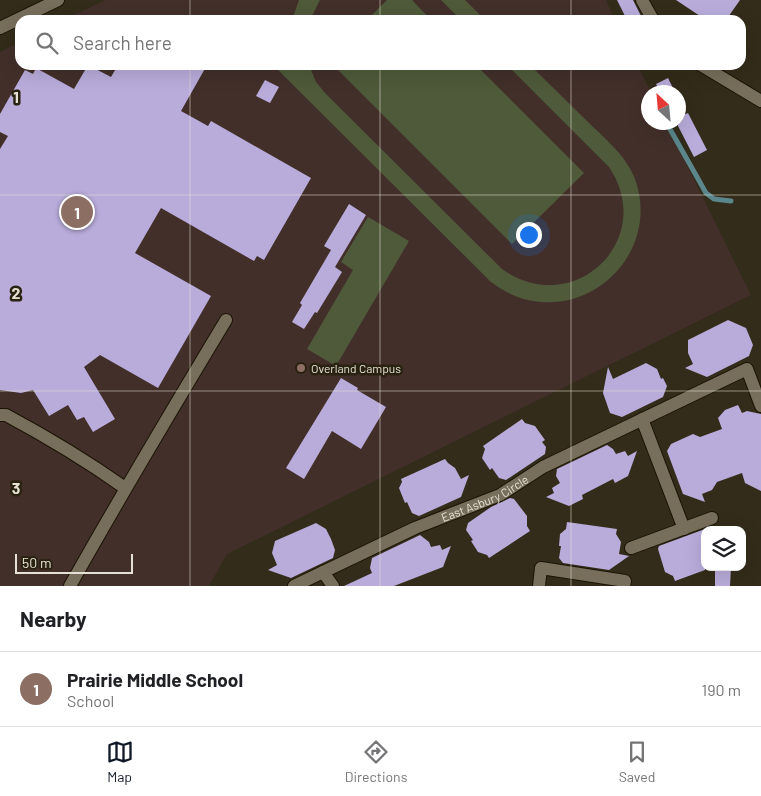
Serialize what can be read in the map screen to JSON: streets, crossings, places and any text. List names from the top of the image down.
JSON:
{
  "streets": {
    "street": ["East Asbury Circle"]
  },
  "places": ["Overland Campus"],
  "scale_bar": "50 m",
  "north": "top left",
  "page": {
    "search": "Search here",
    "pins": "1",
    "scale": "50 m",
    "heading": "Nearby",
    "list": [
      {
        "mark": "1",
        "name": "Prairie Middle School",
        "note": "School",
        "value": "190 m"
      }
    ],
    "nav": ["Map", "Directions", "Saved"]
  },
  "grid": {
    "rows": ["1", "2", "3"]
  }
}
